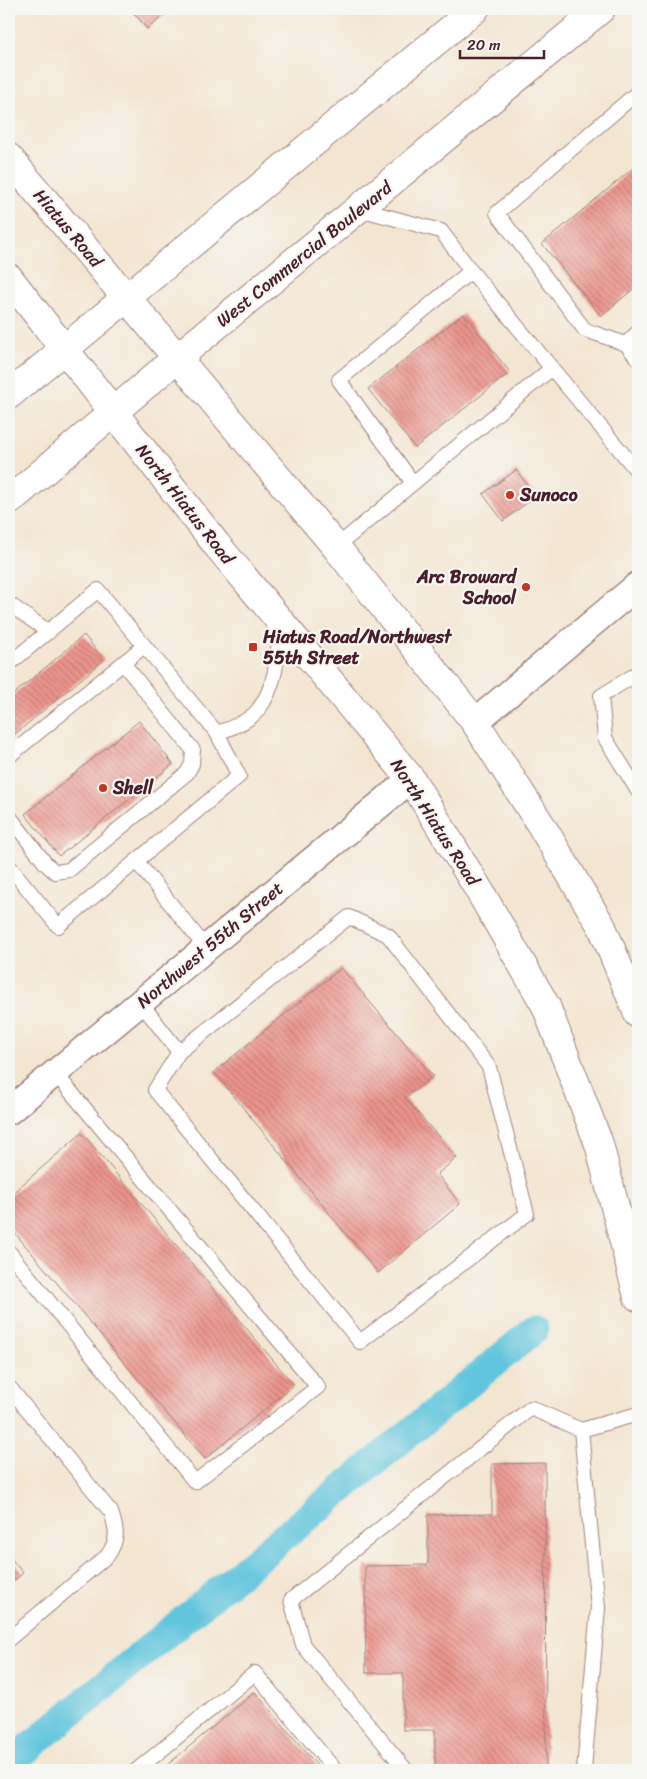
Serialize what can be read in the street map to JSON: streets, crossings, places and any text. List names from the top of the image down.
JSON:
{
  "streets": {
    "main road": ["Hiatus Road", "West Commercial Boulevard", "North Hiatus Road"],
    "street": ["Northwest 55th Street"]
  },
  "crossings": [
    ["West Commercial Boulevard", "North Hiatus Road"],
    ["North Hiatus Road", "Northwest 55th Street"]
  ],
  "places": {
    "other": ["Sunoco", "Arc Broward School", "Shell"],
    "transit": ["Hiatus Road/Northwest 55th Street"]
  },
  "scale_bar": "20 m"
}
